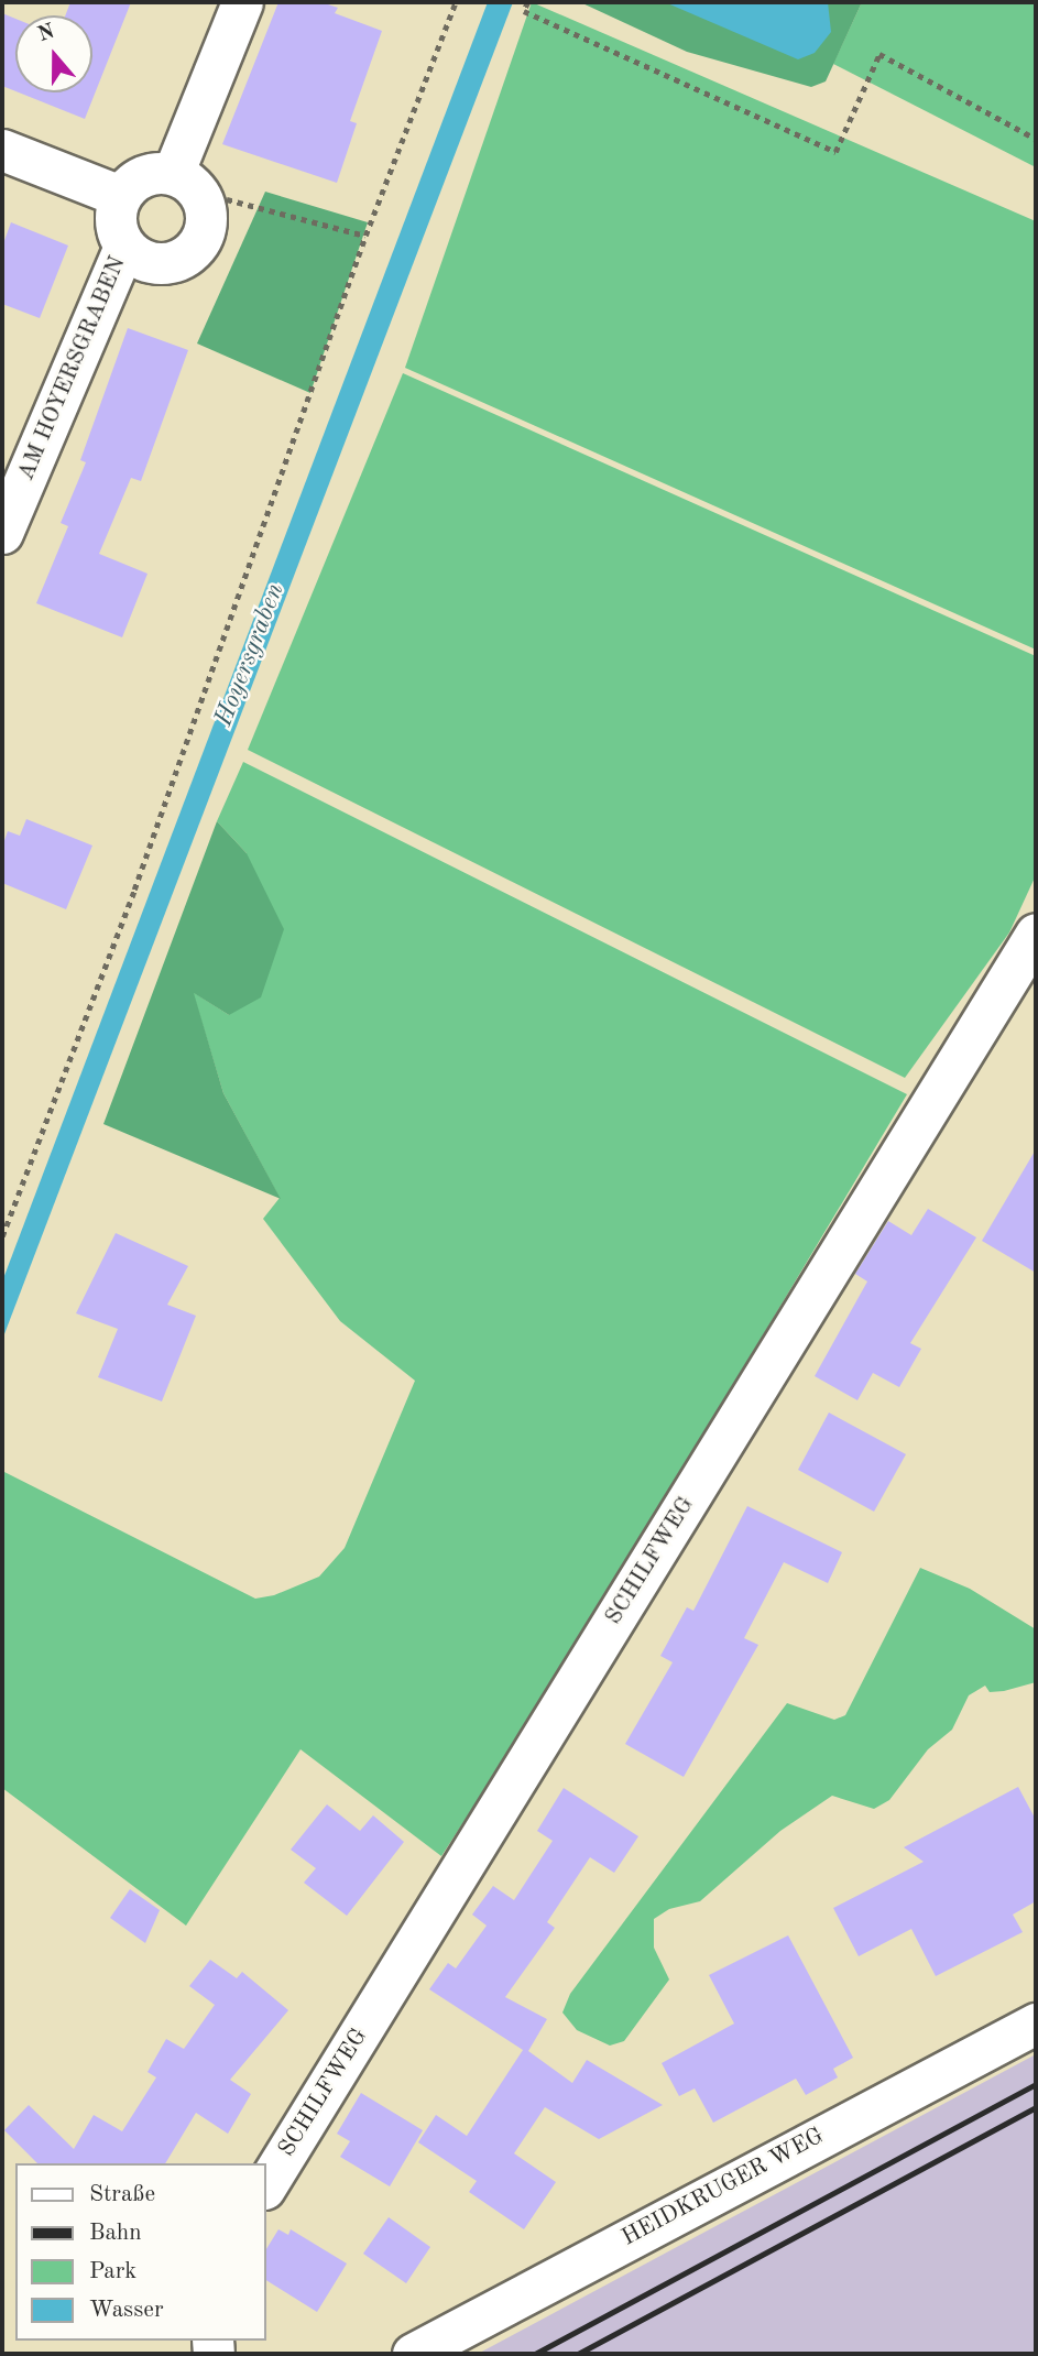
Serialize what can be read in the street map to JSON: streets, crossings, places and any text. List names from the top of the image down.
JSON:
{
  "streets": {
    "street": ["AM HOYERSGRABEN", "SCHILFWEG", "HEIDKRUGER WEG"]
  },
  "water": ["Hoyersgraben"],
  "legend": [
    "Straße",
    "Bahn",
    "Park",
    "Wasser"
  ],
  "north": "top"
}
